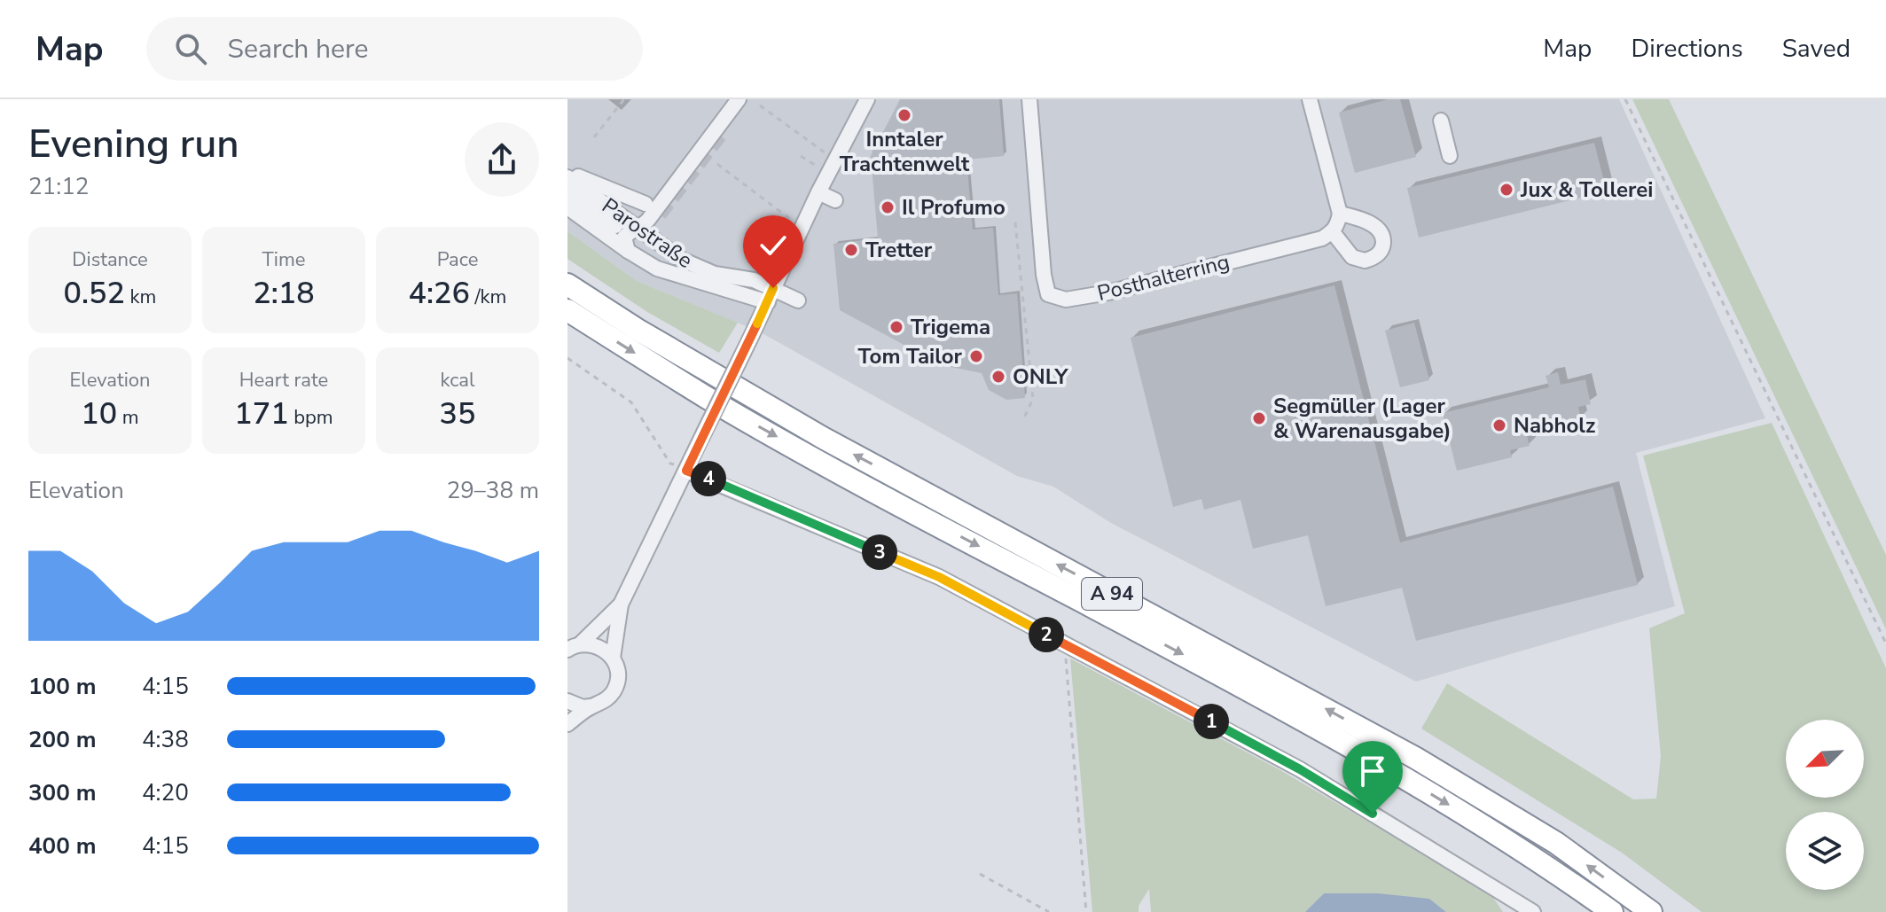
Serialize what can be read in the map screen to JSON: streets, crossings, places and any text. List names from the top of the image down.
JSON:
{
  "streets": {
    "highway": ["A 94"],
    "street": ["Parostraße", "Posthalterring"]
  },
  "places": [
    "Inntaler Trachtenwelt",
    "Jux & Tollerei",
    "Il Profumo",
    "Tretter",
    "Trigema",
    "Tom Tailor",
    "ONLY",
    "Segmüller (Lager & Warenausgabe)",
    "Nabholz"
  ],
  "north": "bottom left",
  "page": {
    "header": "Map",
    "search": "Search here",
    "nav": ["Map", "Directions", "Saved"],
    "heading": ["Evening run", "21:12"],
    "stats": [
      ["Distance", "0.52 km"],
      ["Time", "2:18"],
      ["Pace", "4:26 /km"],
      ["Elevation", "10 m"],
      ["Heart rate", "171 bpm"],
      ["kcal", "35"]
    ],
    "chart": ["Elevation", "29–38 m"],
    "pins": [
      "4",
      "3",
      "2",
      "1"
    ],
    "list": [
      {
        "name": "100 m",
        "note": "4:15"
      },
      {
        "name": "200 m",
        "note": "4:38"
      },
      {
        "name": "300 m",
        "note": "4:20"
      },
      {
        "name": "400 m",
        "note": "4:15"
      }
    ]
  }
}
